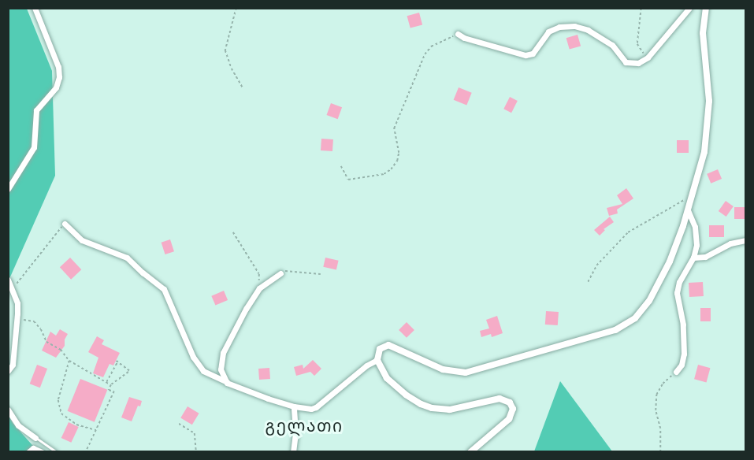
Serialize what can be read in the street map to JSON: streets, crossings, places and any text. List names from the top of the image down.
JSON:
{
  "districts": ["გელათი"]
}
